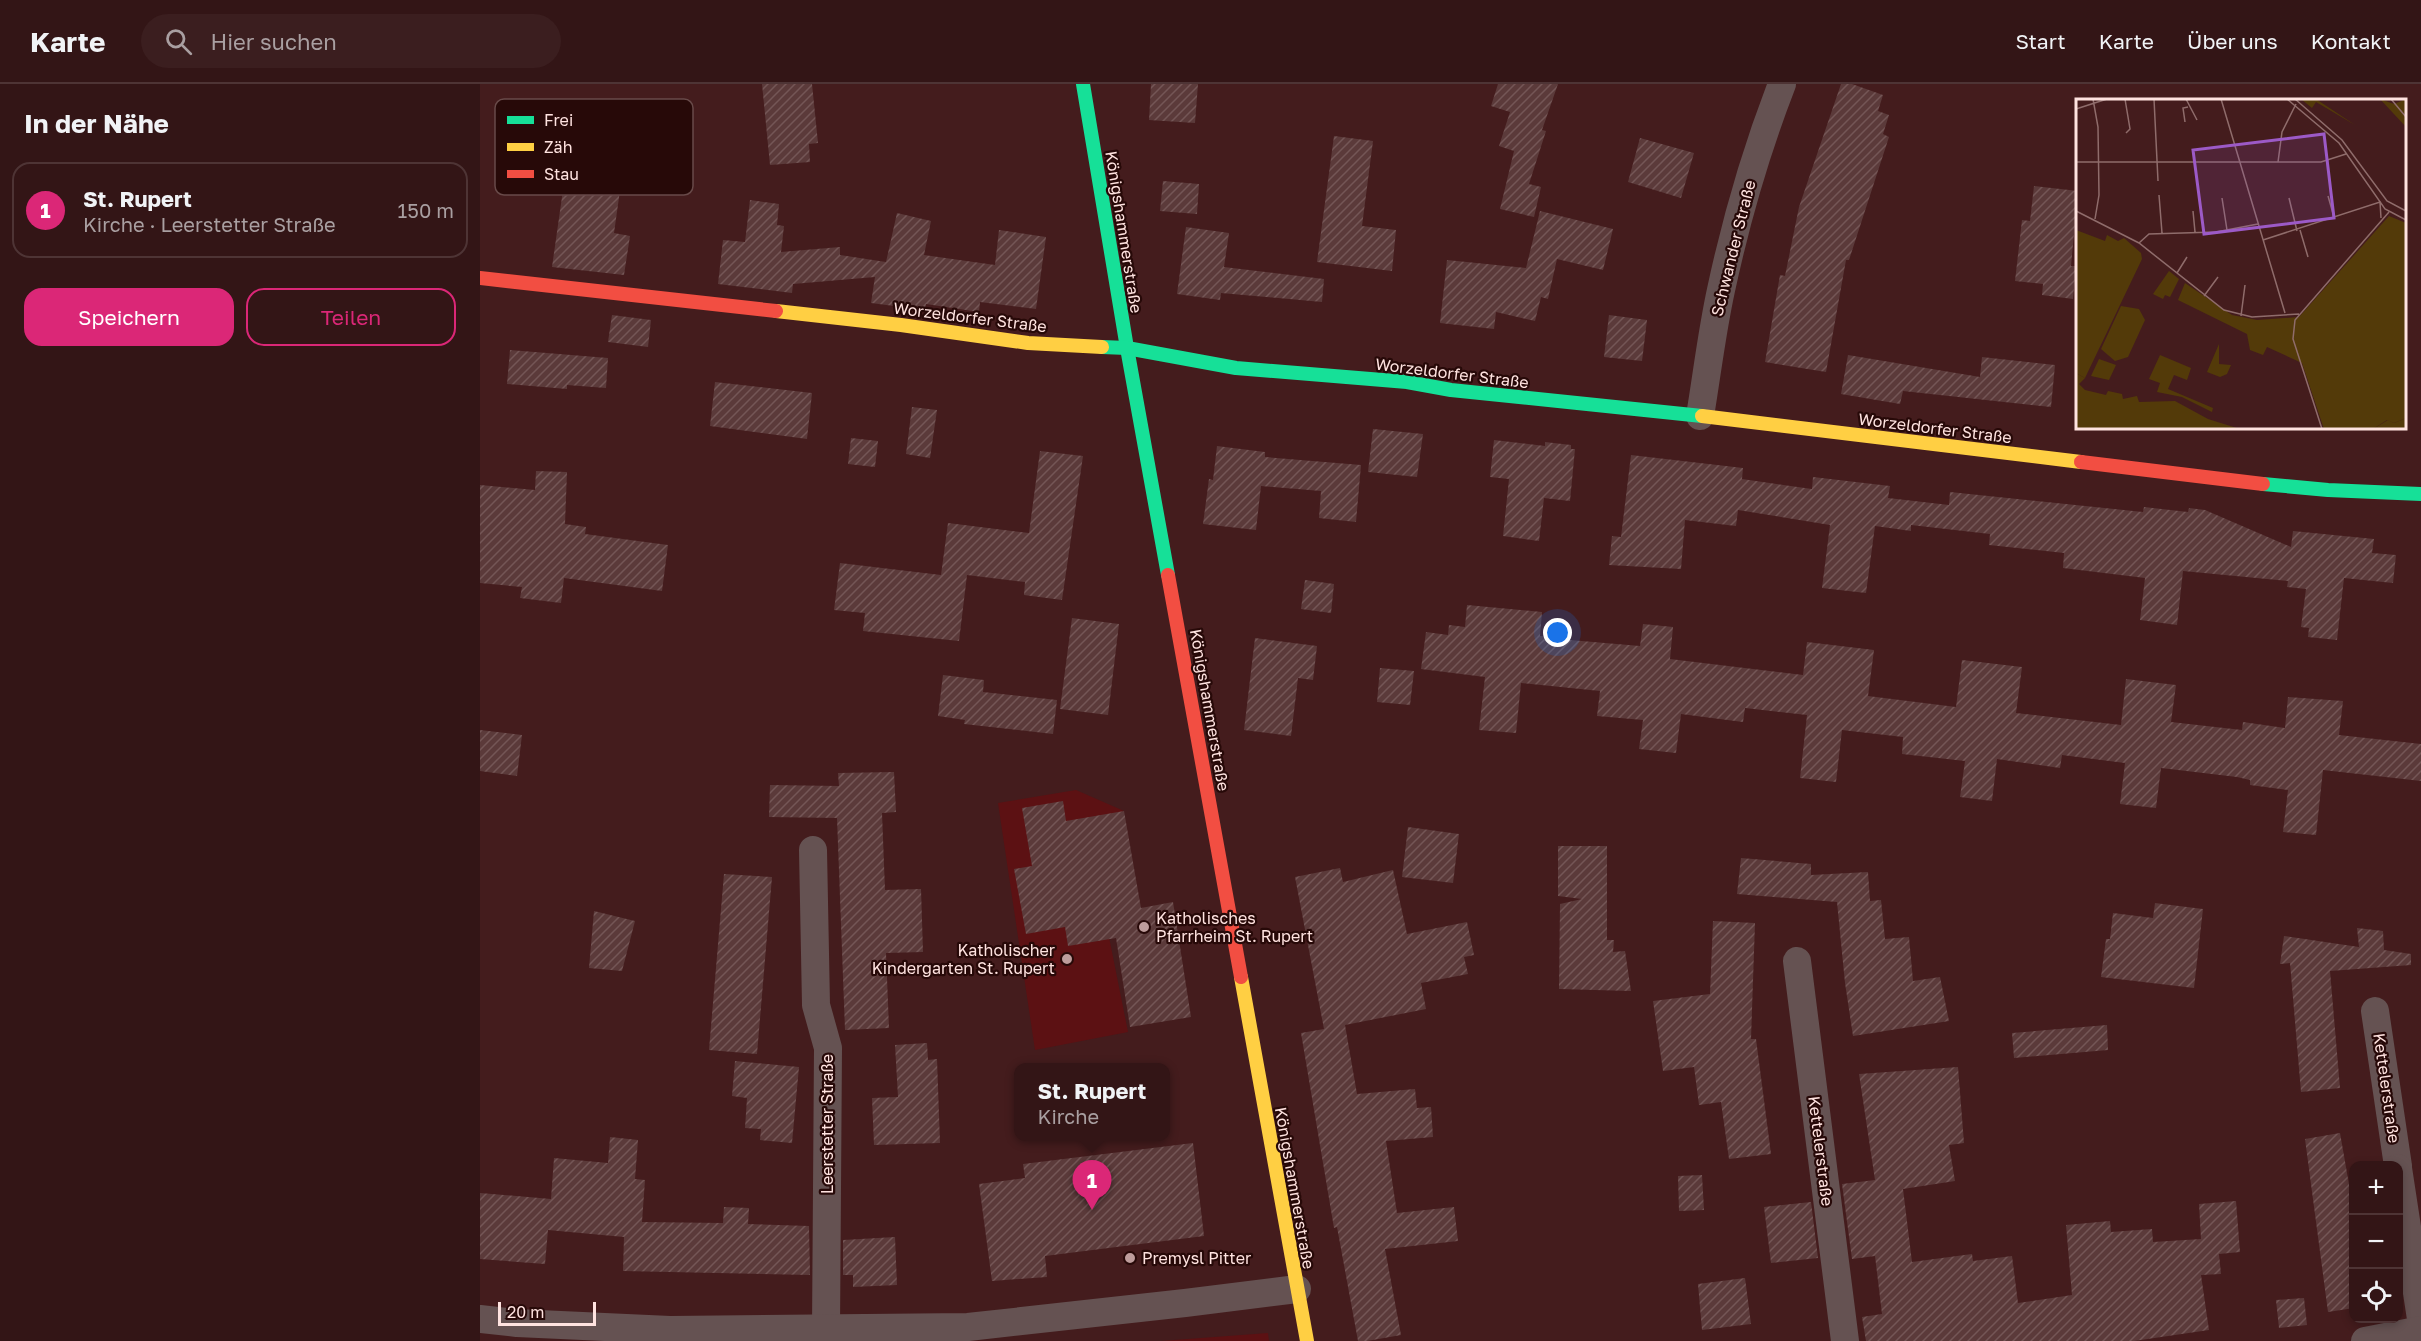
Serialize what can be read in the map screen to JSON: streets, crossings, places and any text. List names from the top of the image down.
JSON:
{
  "streets": {
    "street": [
      "Königshammerstraße",
      "Schwander Straße",
      "Worzeldorfer Straße",
      "Kettelerstraße",
      "Leerstetter Straße"
    ]
  },
  "crossings": [
    ["Königshammerstraße", "Worzeldorfer Straße"],
    ["Schwander Straße", "Worzeldorfer Straße"]
  ],
  "places": ["Katholisches Pfarrheim St. Rupert", "Katholischer Kindergarten St. Rupert", "Premysl Pitter"],
  "legend": ["Frei", "Zäh", "Stau"],
  "scale_bar": "20 m",
  "page": {
    "header": "Karte",
    "search": "Hier suchen",
    "nav": [
      "Start",
      "Karte",
      "Über uns",
      "Kontakt"
    ],
    "heading": "In der Nähe",
    "list": [
      {
        "mark": "1",
        "name": "St. Rupert",
        "note": "Kirche · Leerstetter Straße",
        "value": "150 m"
      }
    ],
    "buttons": ["Speichern", "Teilen"],
    "popup": ["St. Rupert", "Kirche"],
    "pins": "1",
    "map_buttons": ["+", "−"],
    "scale": "20 m"
  }
}
